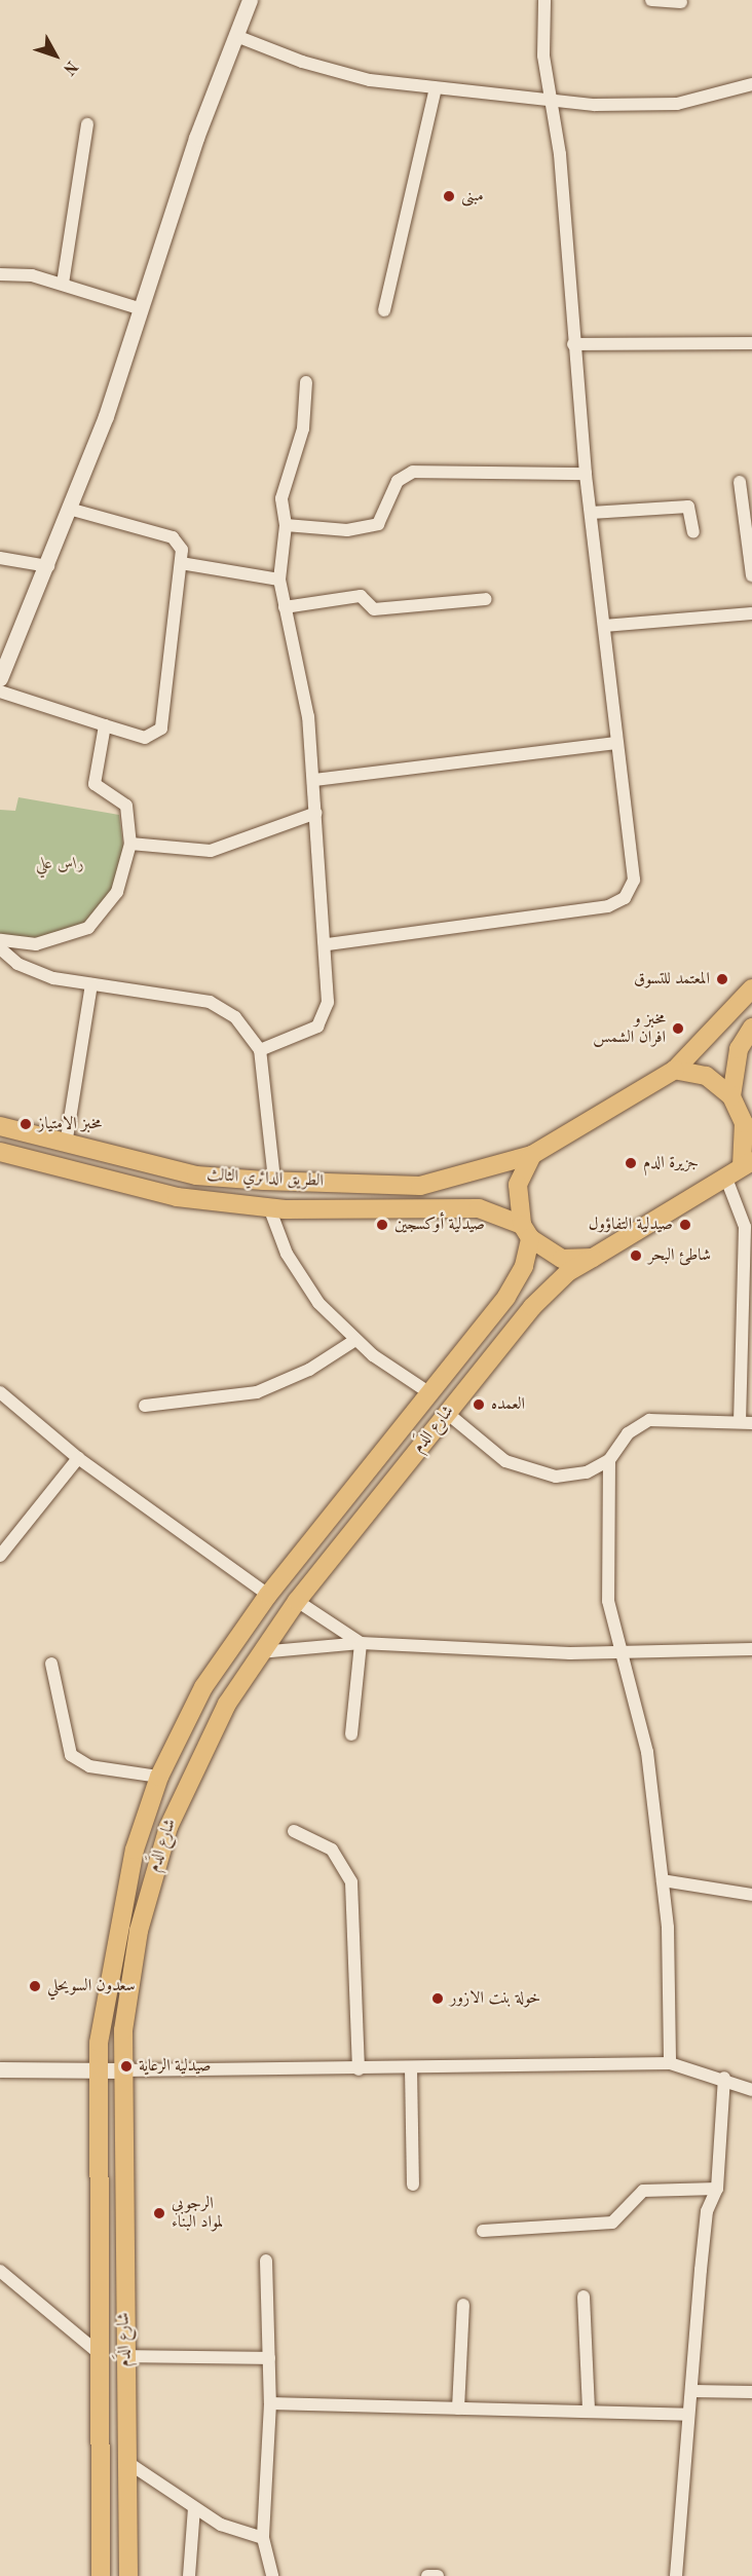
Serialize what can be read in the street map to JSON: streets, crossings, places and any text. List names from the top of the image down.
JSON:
{
  "streets": {
    "main road": ["الطريق الدائري الثالث", "شارع الدَم"]
  },
  "crossings": [
    ["الطريق الدائري الثالث", "شارع الدَم"]
  ],
  "parks": ["راس علي"],
  "places": [
    "مبنى",
    "المعتمد للتسوق",
    "مخبز و افران الشمس",
    "مخبز اﻻمتياز",
    "جزيرة الدم",
    "صيدلية أوكسجين",
    "صيدلية التفاؤول",
    "شاطئ البحر",
    "العمده",
    "سعدون السويحلي",
    "خولة بنت الازور",
    "صيدلية الرعاية",
    "الرجوبي لمواد البناء"
  ],
  "north": "bottom right"
}
